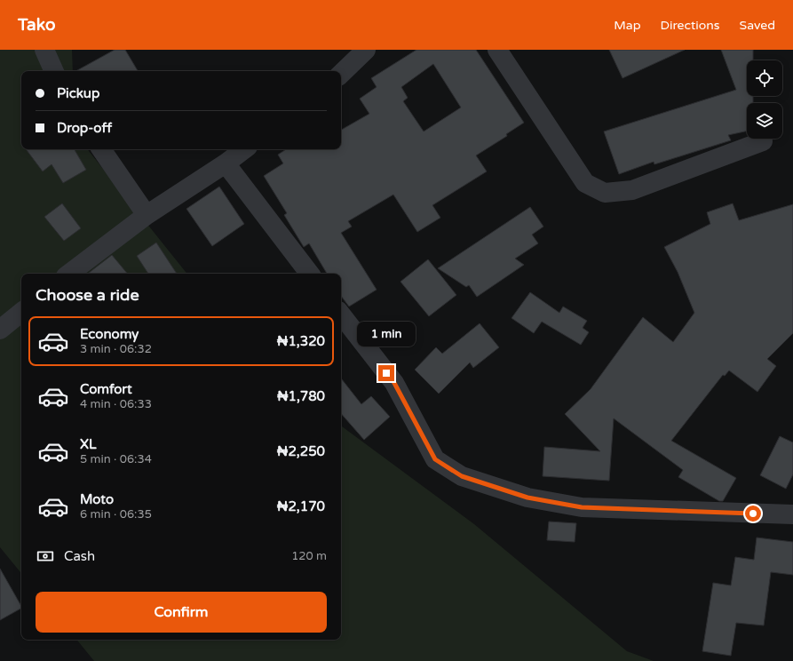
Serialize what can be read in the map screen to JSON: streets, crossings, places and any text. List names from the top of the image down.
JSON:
{
  "page": {
    "header": "Tako",
    "nav": ["Map", "Directions", "Saved"],
    "banner": ["Pickup", "Drop-off"],
    "heading": "Choose a ride",
    "list": [
      {
        "name": "Economy",
        "note": "3 min · 06:32",
        "value": "₦1,320"
      },
      {
        "name": "Comfort",
        "note": "4 min · 06:33",
        "value": "₦1,780"
      },
      {
        "name": "XL",
        "note": "5 min · 06:34",
        "value": "₦2,250"
      },
      {
        "name": "Moto",
        "note": "6 min · 06:35",
        "value": "₦2,170"
      }
    ],
    "bubble": "1 min",
    "pay": ["Cash", "120 m"],
    "buttons": "Confirm"
  }
}
